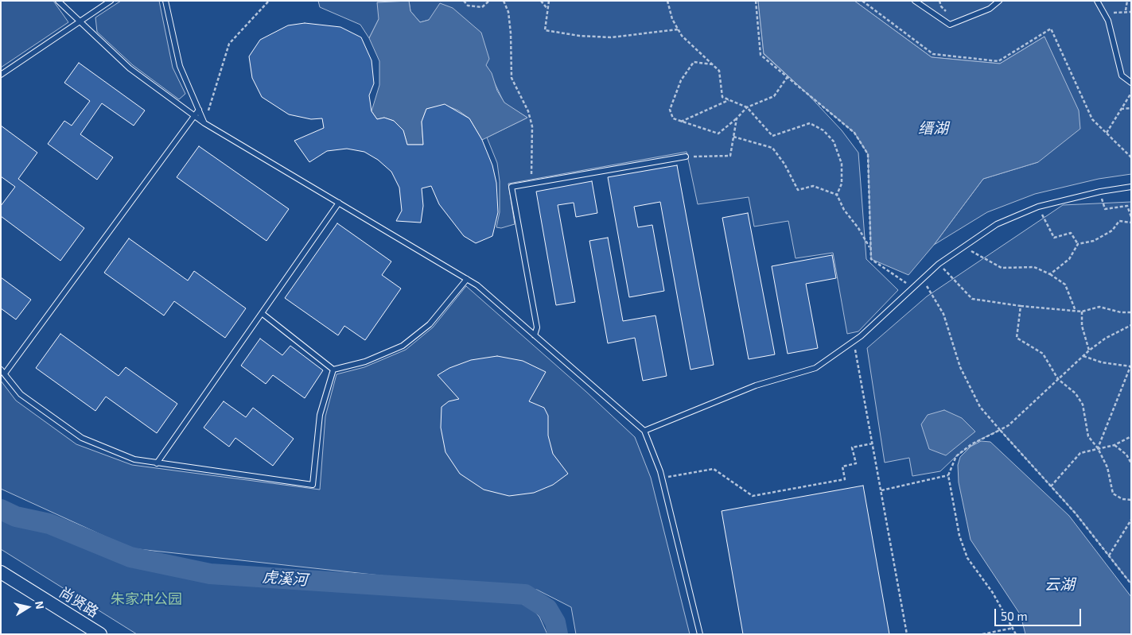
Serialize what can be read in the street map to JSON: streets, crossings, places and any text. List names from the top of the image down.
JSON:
{
  "streets": {
    "street": ["尚贤路"]
  },
  "water": ["缙湖", "虎溪河", "云湖"],
  "parks": ["朱家冲公园"],
  "scale_bar": "50 m",
  "north": "right"
}
